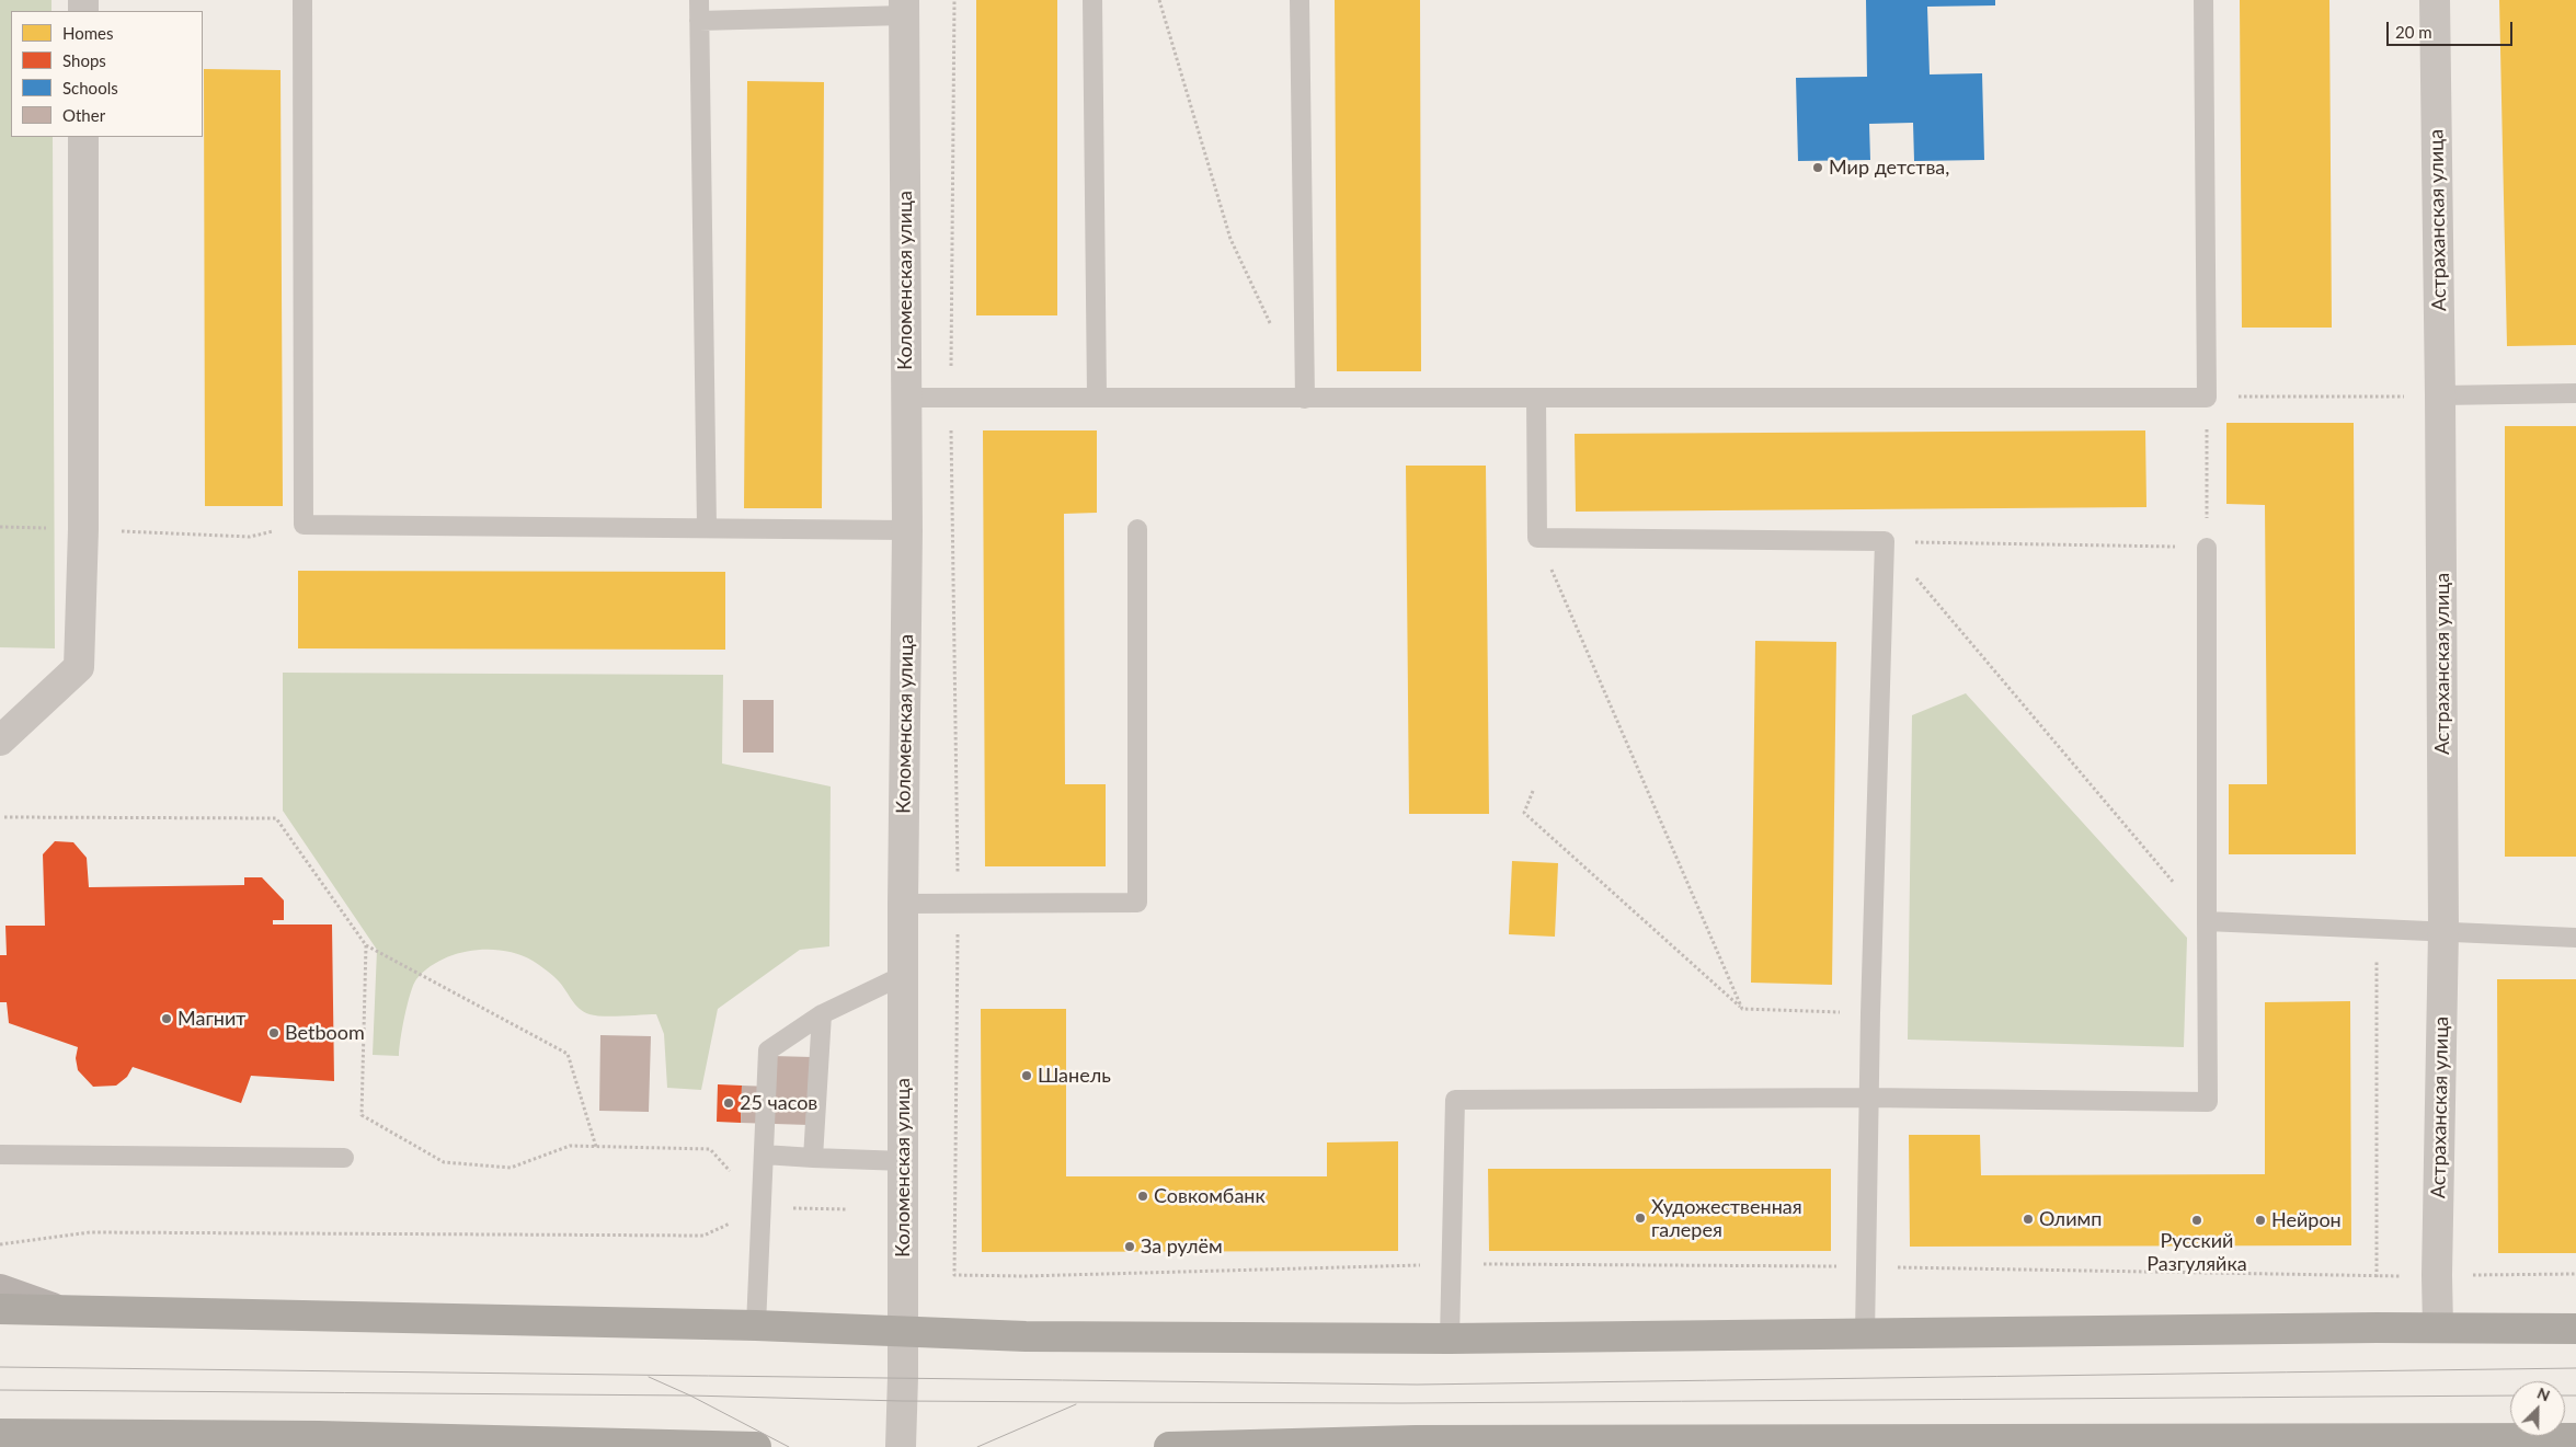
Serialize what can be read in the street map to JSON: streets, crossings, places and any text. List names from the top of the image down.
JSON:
{
  "streets": {
    "street": ["Астраханская улица", "Коломенская улица"]
  },
  "places": [
    "Мир детства,",
    "Магнит",
    "Betboom",
    "Шанель",
    "25 часов",
    "Совкомбанк",
    "Художественная галерея",
    "Олимп",
    "Русский Разгуляйка",
    "Нейрон",
    "За рулём"
  ],
  "legend": [
    "Homes",
    "Shops",
    "Schools",
    "Other"
  ],
  "scale_bar": "20 m",
  "north": "top right"
}
